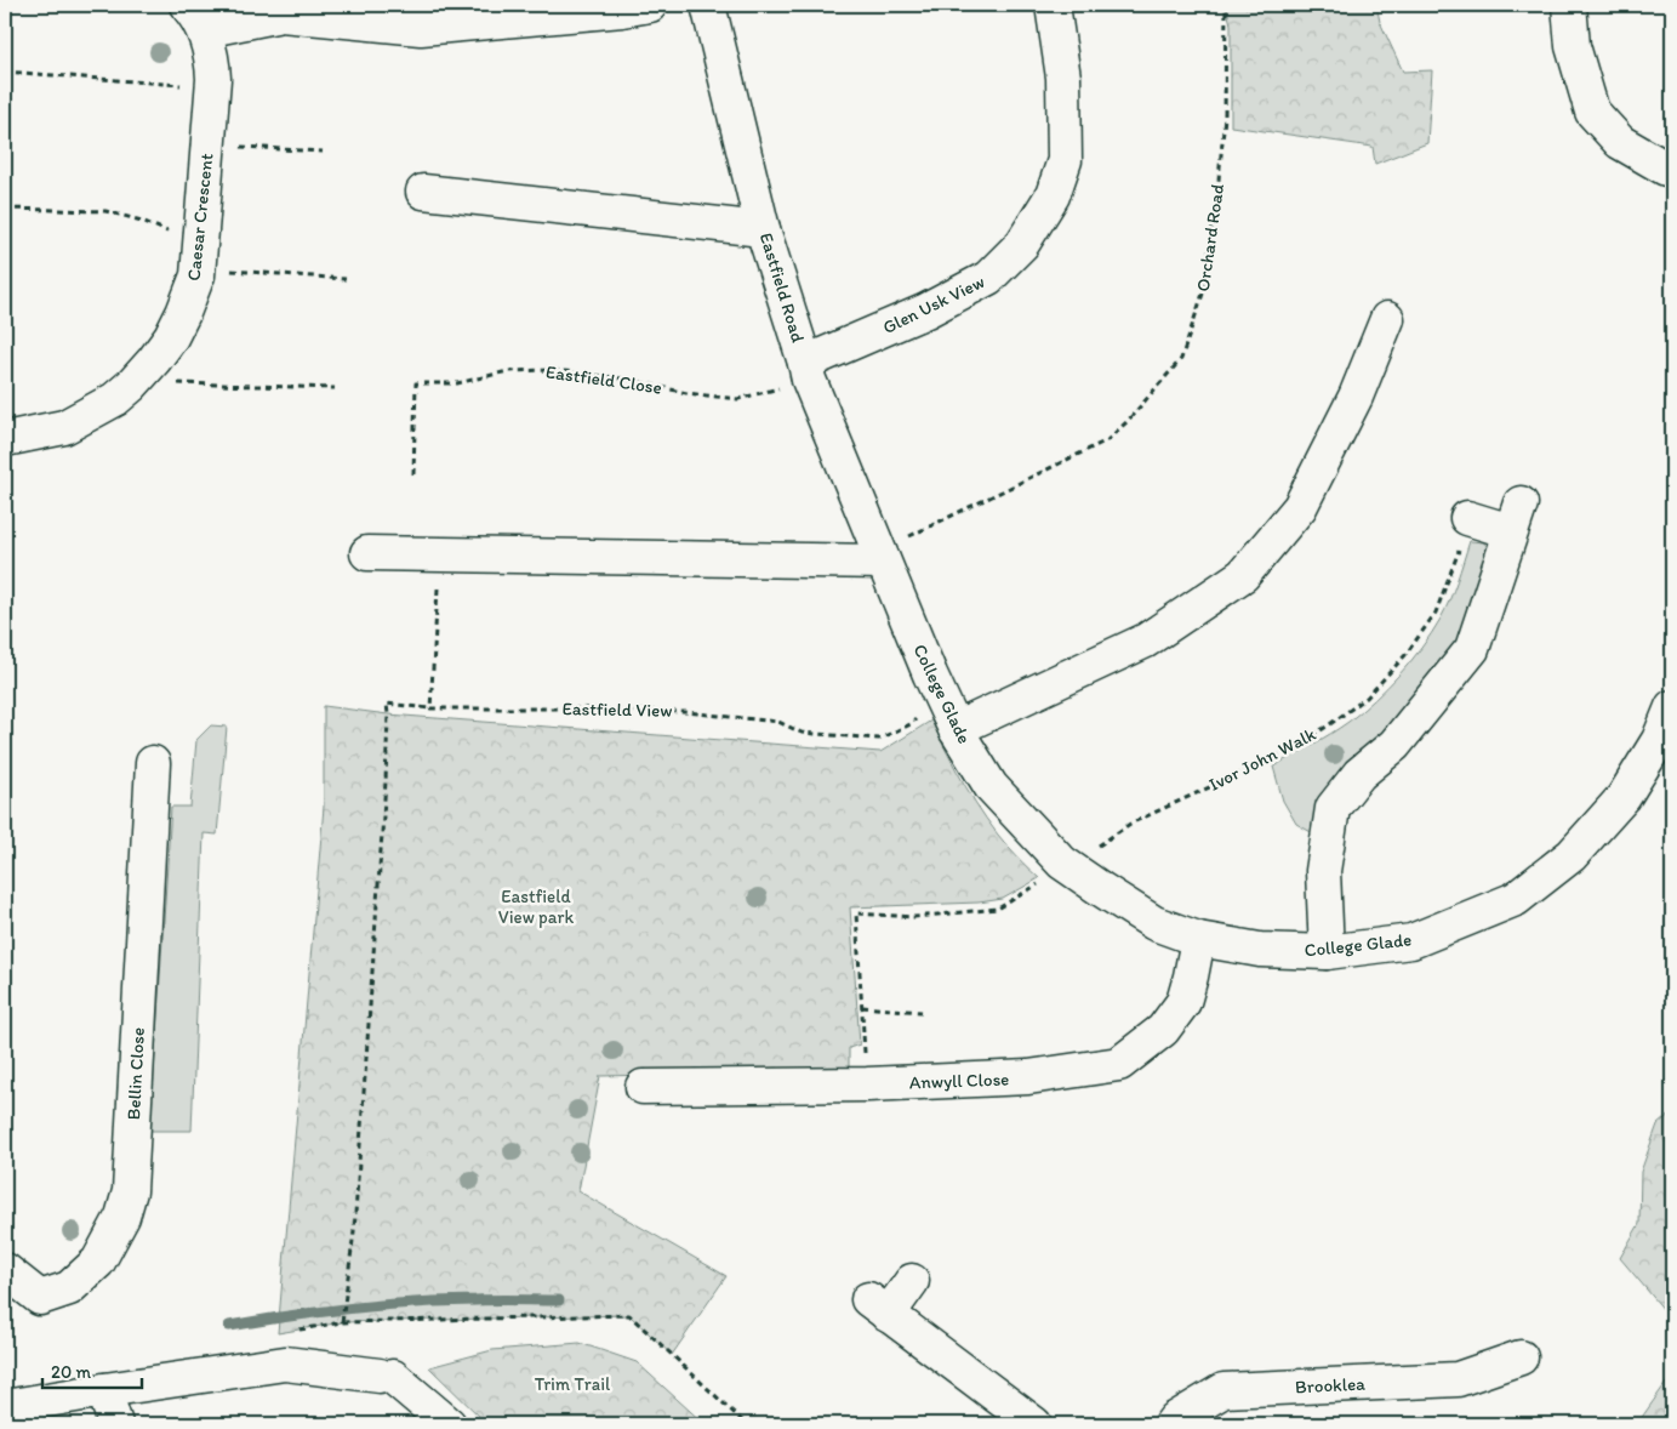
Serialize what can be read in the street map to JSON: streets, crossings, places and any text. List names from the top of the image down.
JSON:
{
  "streets": {
    "street": [
      "Caesar Crescent",
      "Eastfield Road",
      "Glen Usk View",
      "College Glade",
      "Bellin Close",
      "Anwyll Close",
      "Brooklea"
    ],
    "path": [
      "Orchard Road",
      "Eastfield Close",
      "Eastfield View",
      "Ivor John Walk"
    ]
  },
  "crossings": [
    ["Orchard Road", "Eastfield Road"],
    ["Orchard Road", "College Glade"],
    ["Eastfield Road", "Glen Usk View"],
    ["Eastfield Road", "Eastfield Close"],
    ["Eastfield Road", "College Glade"],
    ["Glen Usk View", "Eastfield Close"],
    ["College Glade", "Eastfield View"],
    ["College Glade", "Ivor John Walk"],
    ["College Glade", "Anwyll Close"]
  ],
  "parks": ["Eastfield View park", "Trim Trail"],
  "scale_bar": "20 m"
}
